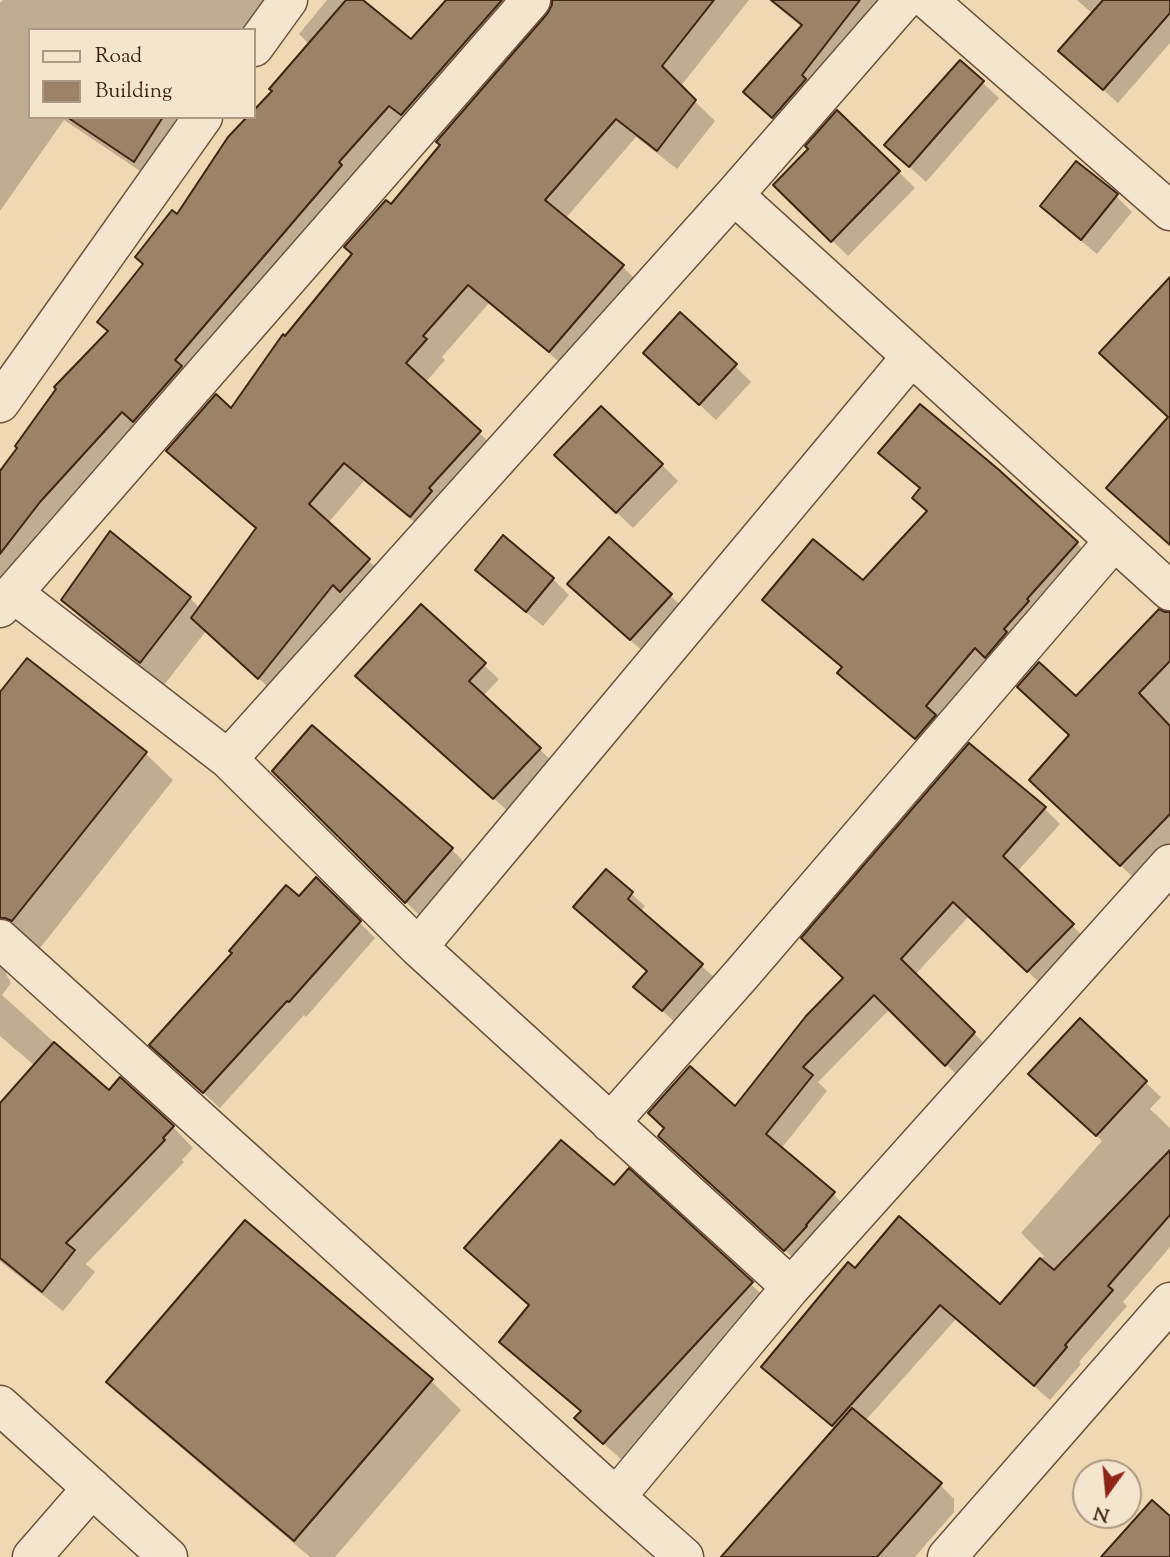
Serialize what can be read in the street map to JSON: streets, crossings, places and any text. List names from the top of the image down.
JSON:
{
  "legend": ["Road", "Building"],
  "north": "bottom"
}
